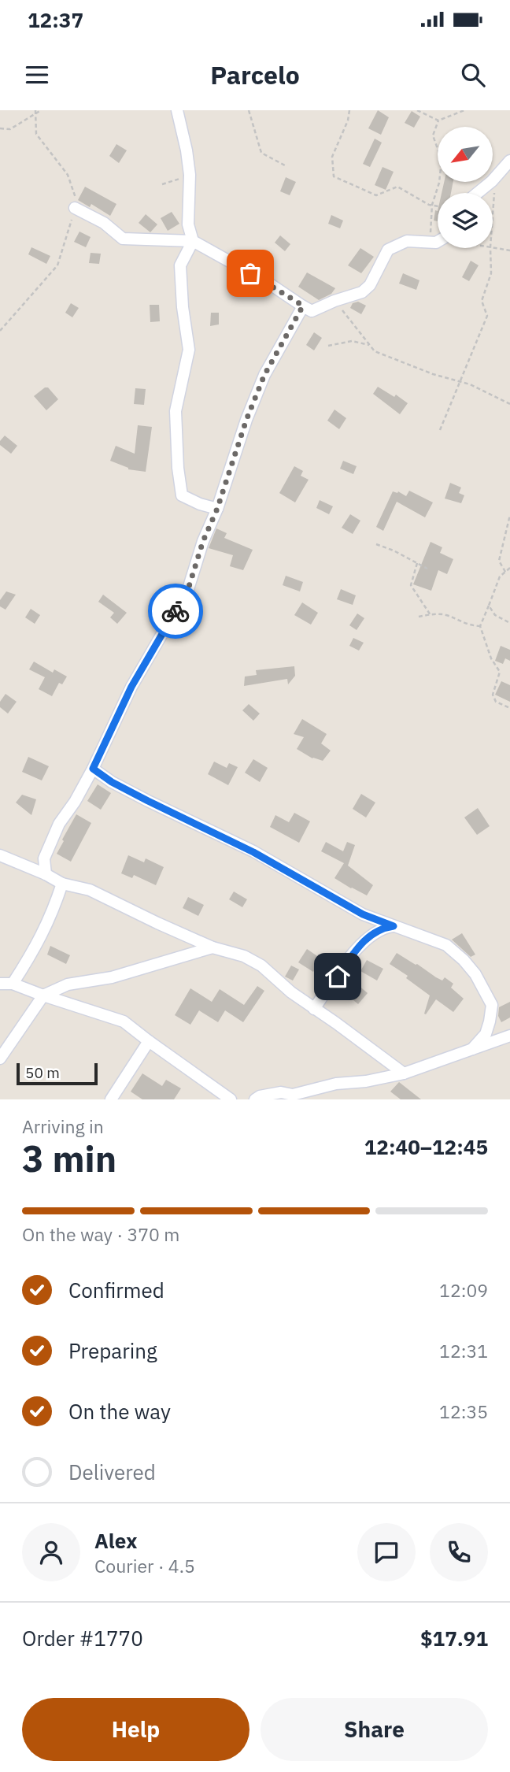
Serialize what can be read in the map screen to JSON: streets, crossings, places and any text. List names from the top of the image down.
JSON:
{
  "scale_bar": "50 m",
  "north": "bottom left",
  "page": {
    "status": "12:37",
    "header": "Parcelo",
    "scale": "50 m",
    "heading": ["3 min", "Arriving in", "12:40–12:45"],
    "panel": [
      "Alex",
      "Courier · 4.5",
      "Order #1770",
      "$17.91"
    ],
    "bar": "On the way · 370 m",
    "list": [
      ["Confirmed", "12:09"],
      ["Preparing", "12:31"],
      ["On the way", "12:35"],
      "Delivered"
    ],
    "buttons": ["Help", "Share"]
  }
}
